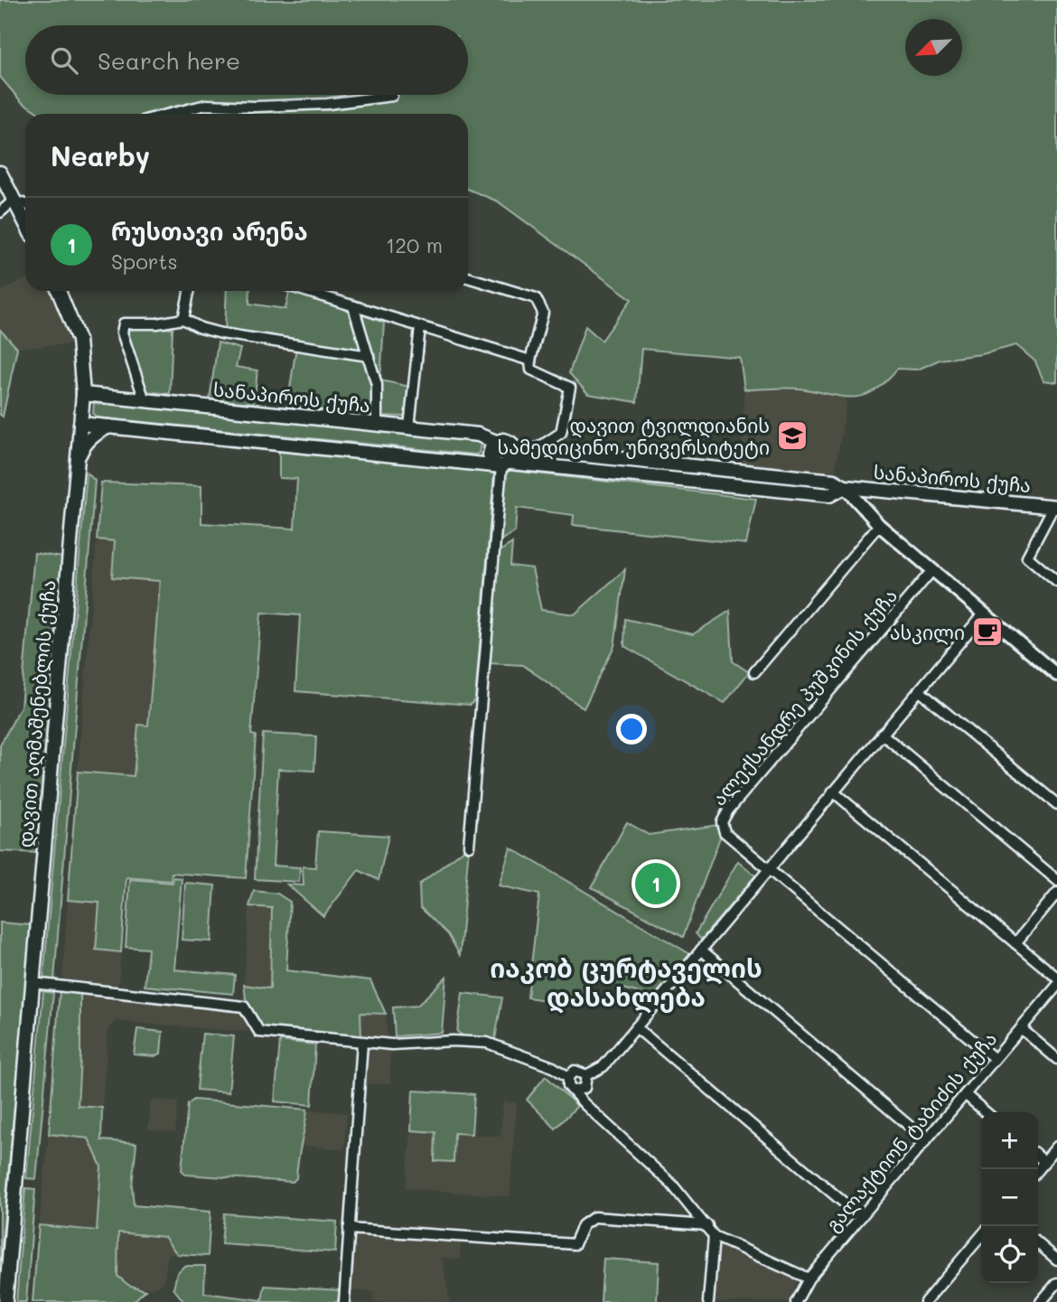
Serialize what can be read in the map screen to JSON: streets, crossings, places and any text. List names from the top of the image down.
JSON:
{
  "streets": {
    "main road": ["სანაპიროს ქუჩა", "დავით აღმაშენებლის ქუჩა"],
    "street": ["ალექსანდრე პუშკინის ქუჩა", "გალაქტიონ ტაბიძის ქუჩა"]
  },
  "crossings": [
    ["სანაპიროს ქუჩა", "დავით აღმაშენებლის ქუჩა"]
  ],
  "districts": ["იაკობ ცურტაველის დასახლება"],
  "places": {
    "school or university": ["დავით ტვილდიანის სამედიცინო უნივერსიტეტი"],
    "cafe": ["ასკილი"]
  },
  "north": "bottom left",
  "page": {
    "search": "Search here",
    "heading": "Nearby",
    "list": [
      {
        "mark": "1",
        "name": "რუსთავი არენა",
        "note": "Sports",
        "value": "120 m"
      }
    ],
    "pins": "1",
    "map_buttons": ["+", "−"]
  }
}
